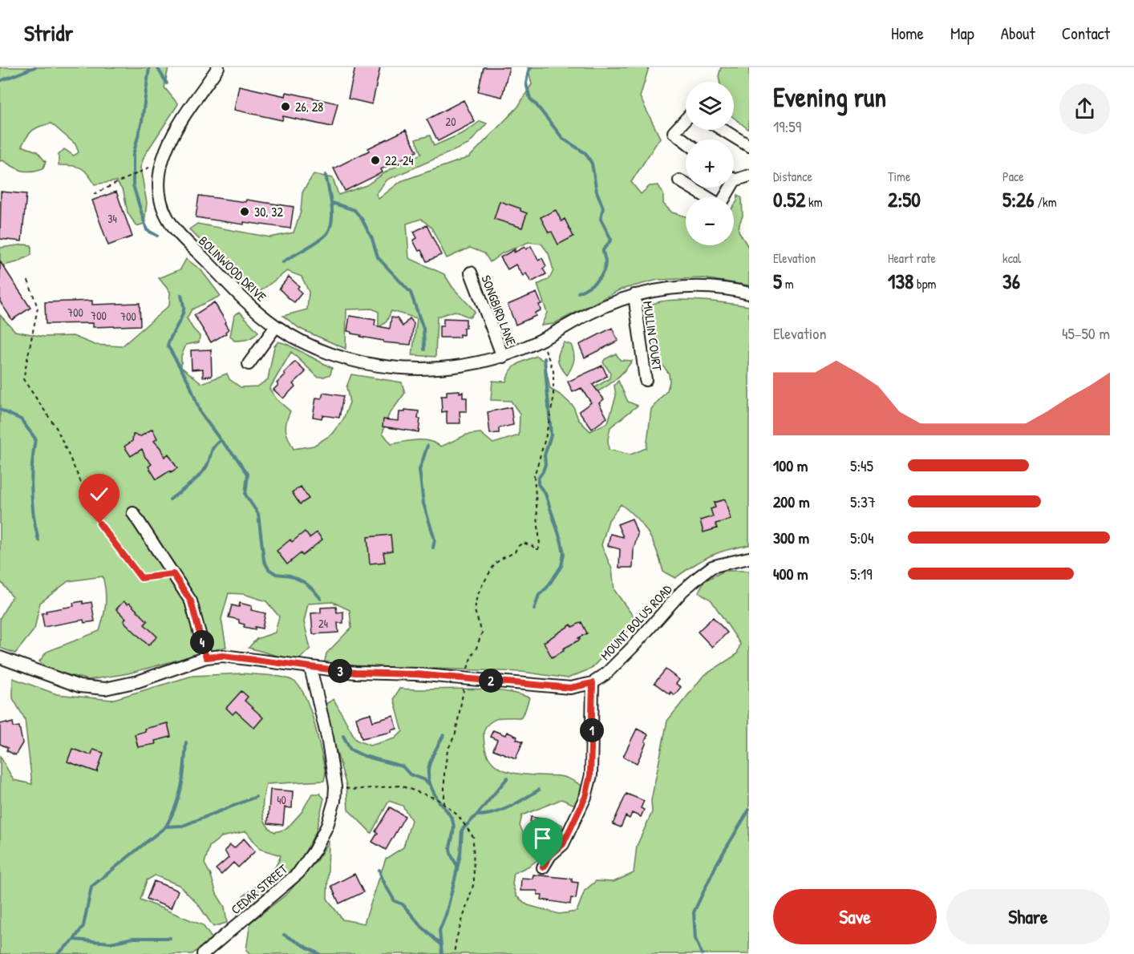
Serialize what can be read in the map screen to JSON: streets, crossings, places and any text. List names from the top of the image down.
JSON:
{
  "streets": {
    "street": [
      "BOLINWOOD DRIVE",
      "SONGBIRD LANE",
      "MULLIN COURT",
      "MOUNT BOLUS ROAD",
      "CEDAR STREET"
    ]
  },
  "crossings": [
    ["BOLINWOOD DRIVE", "SONGBIRD LANE"],
    ["BOLINWOOD DRIVE", "MULLIN COURT"],
    ["MOUNT BOLUS ROAD", "CEDAR STREET"]
  ],
  "places": ["26, 28", "22, 24", "30, 32"],
  "house_numbers": [
    "20",
    "34",
    "700",
    "700",
    "700",
    "24",
    "40"
  ],
  "page": {
    "header": "Stridr",
    "nav": [
      "Home",
      "Map",
      "About",
      "Contact"
    ],
    "heading": ["Evening run", "19:59"],
    "map_buttons": ["+", "−"],
    "stats": [
      ["Distance", "0.52 km"],
      ["Time", "2:50"],
      ["Pace", "5:26 /km"],
      ["Elevation", "5 m"],
      ["Heart rate", "138 bpm"],
      ["kcal", "36"]
    ],
    "chart": ["Elevation", "45–50 m"],
    "list": [
      {
        "name": "100 m",
        "note": "5:45"
      },
      {
        "name": "200 m",
        "note": "5:37"
      },
      {
        "name": "300 m",
        "note": "5:04"
      },
      {
        "name": "400 m",
        "note": "5:19"
      }
    ],
    "pins": [
      "4",
      "3",
      "2",
      "1"
    ],
    "buttons": ["Save", "Share"]
  }
}
